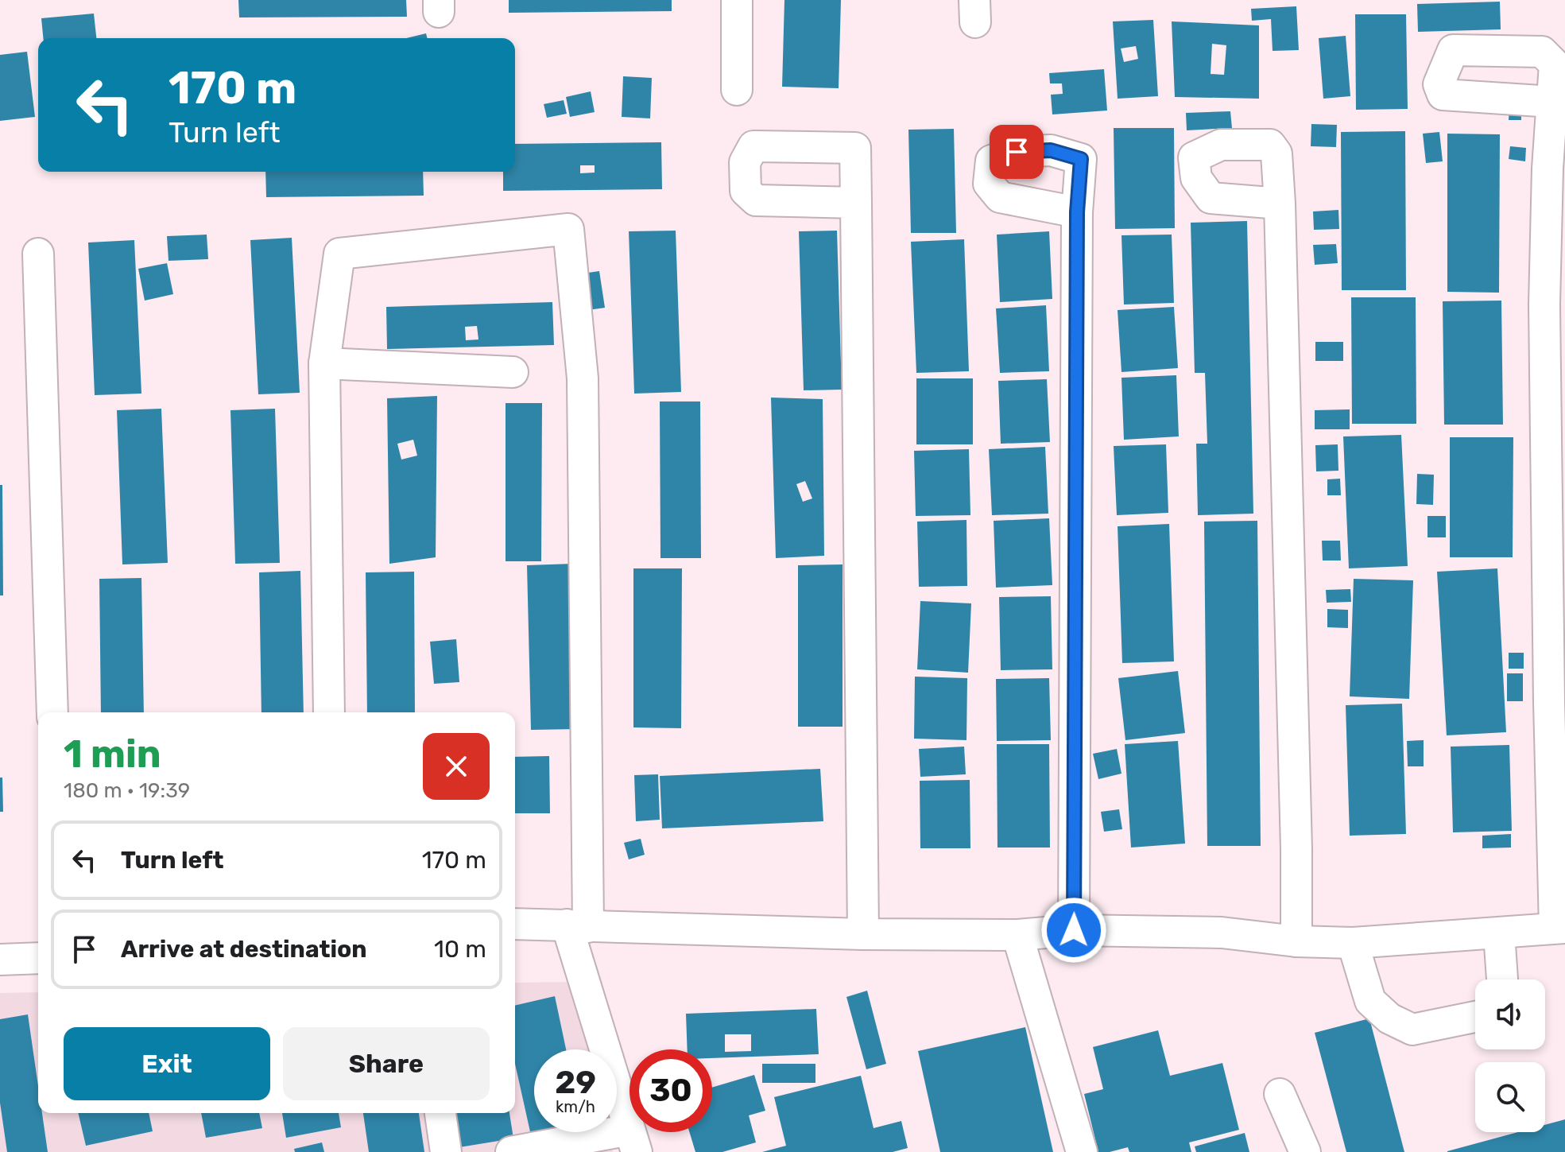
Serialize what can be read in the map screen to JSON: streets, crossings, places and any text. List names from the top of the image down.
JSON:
{
  "page": {
    "turn": ["170 m", "Turn left"],
    "heading": ["1 min", "180 m · 19:39"],
    "list": [
      {
        "name": "Turn left",
        "value": "170 m"
      },
      {
        "name": "Arrive at destination",
        "value": "10 m"
      }
    ],
    "buttons": ["Exit", "Share"],
    "speed": "29 km/h",
    "limit": "30"
  }
}
